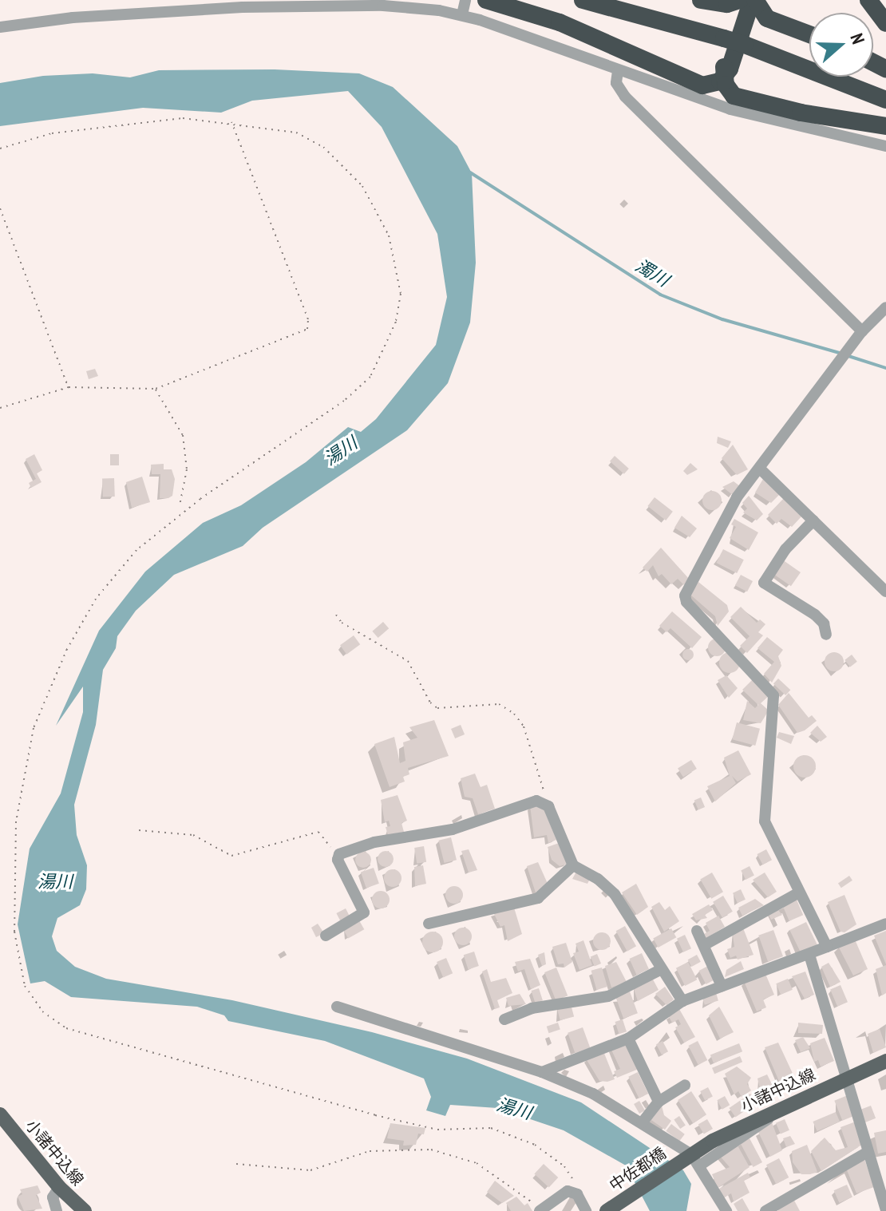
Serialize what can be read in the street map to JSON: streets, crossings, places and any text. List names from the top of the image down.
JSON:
{
  "streets": {
    "main road": ["小諸中込線", "中佐都橋"]
  },
  "crossings": [
    ["小諸中込線", "中佐都橋"]
  ],
  "water": ["濁川", "湯川"],
  "north": "right"
}
